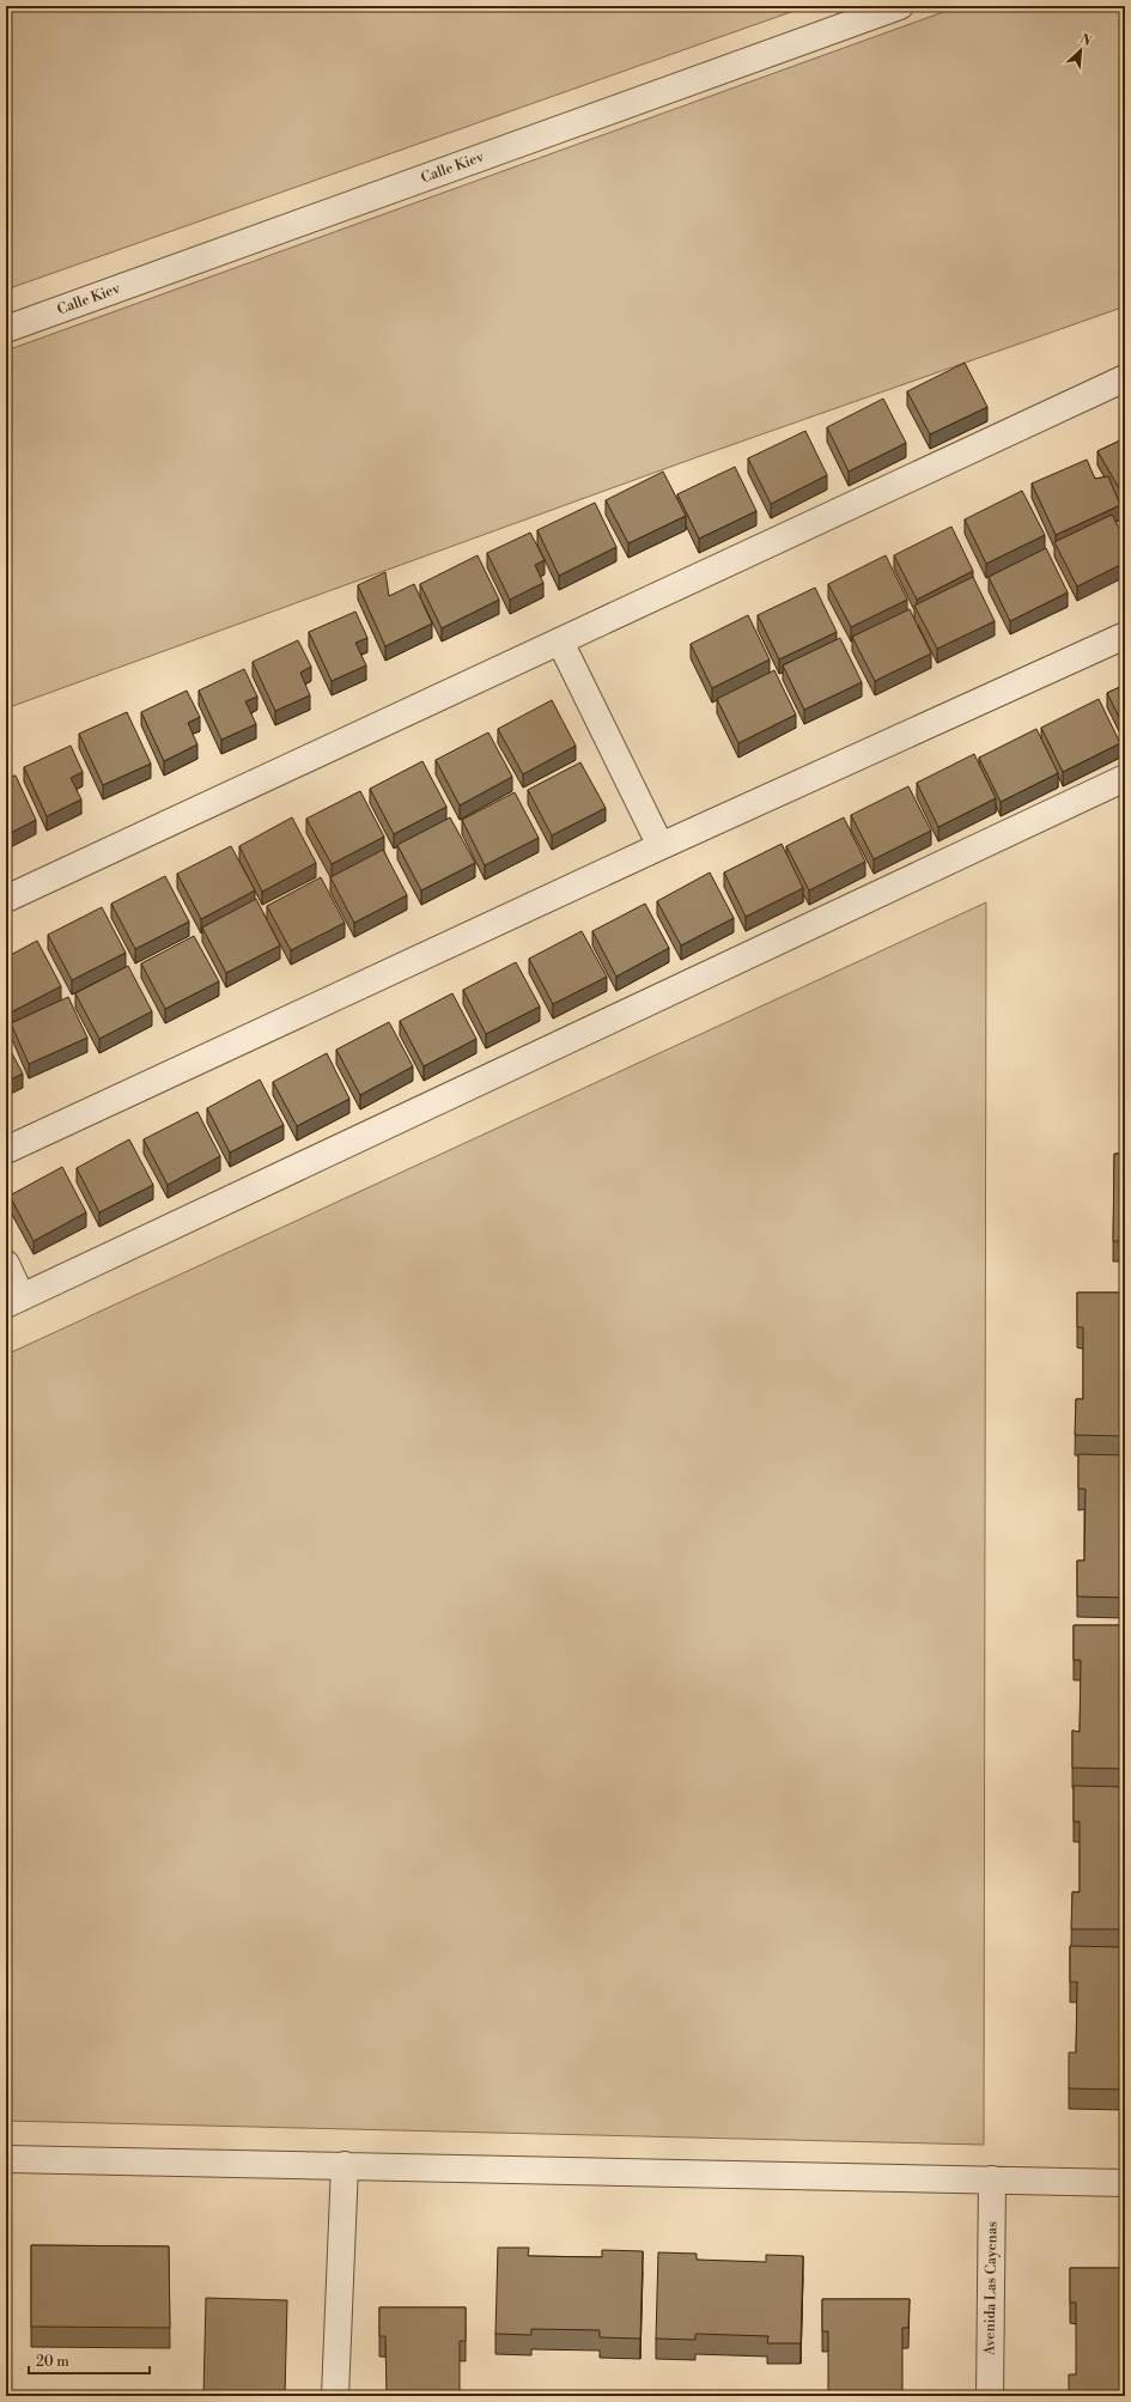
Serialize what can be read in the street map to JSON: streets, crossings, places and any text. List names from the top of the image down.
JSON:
{
  "streets": {
    "street": ["Calle Kiev", "Avenida Las Cayenas"]
  },
  "scale_bar": "20 m",
  "north": "top right"
}
